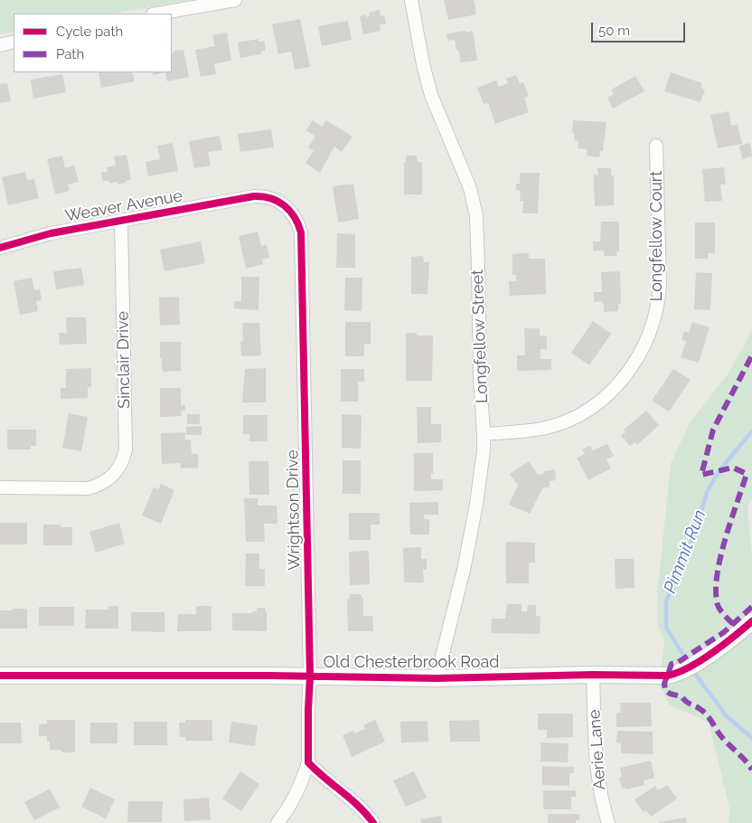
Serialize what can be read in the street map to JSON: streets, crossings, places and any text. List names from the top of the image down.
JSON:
{
  "streets": {
    "street": [
      "Weaver Avenue",
      "Longfellow Court",
      "Longfellow Street",
      "Sinclair Drive",
      "Wrightson Drive",
      "Old Chesterbrook Road",
      "Aerie Lane"
    ]
  },
  "crossings": [
    ["Weaver Avenue", "Sinclair Drive"],
    ["Weaver Avenue", "Wrightson Drive"],
    ["Longfellow Court", "Longfellow Street"],
    ["Longfellow Street", "Old Chesterbrook Road"],
    ["Wrightson Drive", "Old Chesterbrook Road"],
    ["Old Chesterbrook Road", "Aerie Lane"]
  ],
  "water": ["Pimmit Run"],
  "legend": ["Cycle path", "Path"],
  "scale_bar": "50 m"
}
